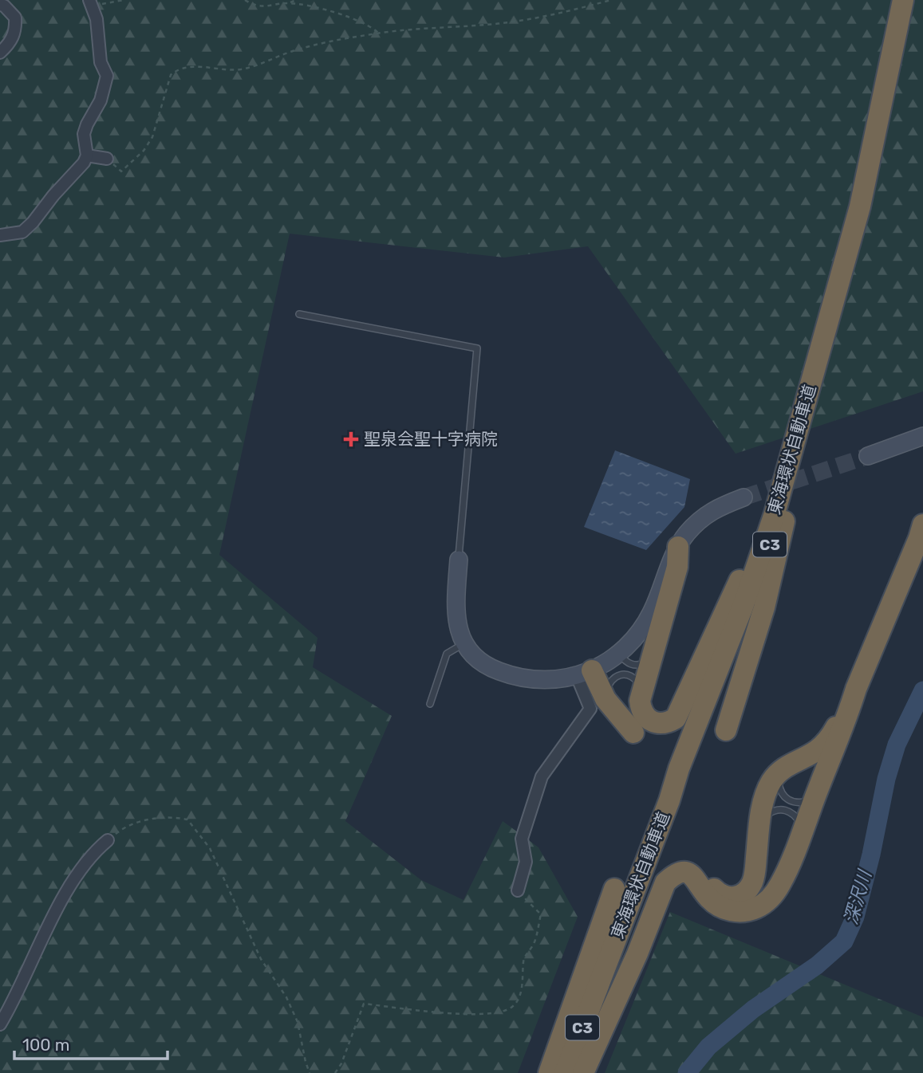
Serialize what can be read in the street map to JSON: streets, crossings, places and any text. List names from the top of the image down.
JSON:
{
  "streets": {
    "highway": ["東海環状自動車道", "C3"]
  },
  "water": ["深沢川"],
  "places": {
    "health": ["聖泉会聖十字病院"]
  },
  "scale_bar": "100 m"
}
